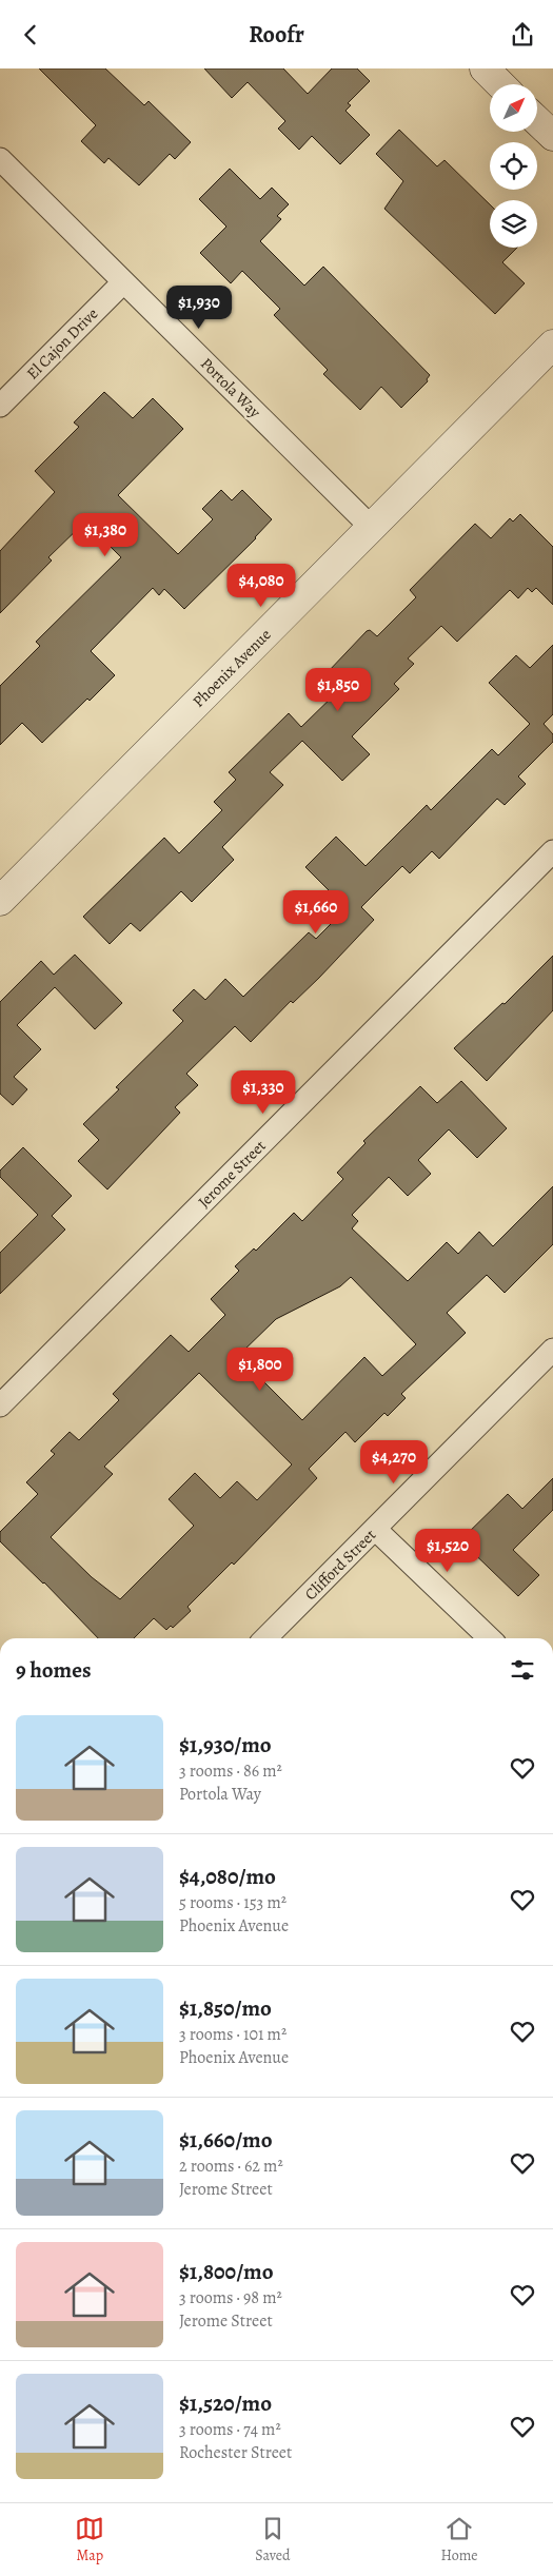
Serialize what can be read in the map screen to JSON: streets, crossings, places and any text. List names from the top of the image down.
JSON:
{
  "streets": {
    "street": [
      "El Cajon Drive",
      "Portola Way",
      "Phoenix Avenue",
      "Jerome Street",
      "Clifford Street"
    ]
  },
  "crossings": [
    ["El Cajon Drive", "Portola Way"],
    ["Portola Way", "Phoenix Avenue"]
  ],
  "north": "top right",
  "page": {
    "header": "Roofr",
    "price": [
      "$1,930",
      "$1,380",
      "$4,080",
      "$1,850",
      "$1,660",
      "$1,330",
      "$1,800",
      "$4,270",
      "$1,520"
    ],
    "heading": "9 homes",
    "list": [
      {
        "name": "$1,930/mo",
        "note": "3 rooms · 86 m² · Portola Way"
      },
      {
        "name": "$4,080/mo",
        "note": "5 rooms · 153 m² · Phoenix Avenue"
      },
      {
        "name": "$1,850/mo",
        "note": "3 rooms · 101 m² · Phoenix Avenue"
      },
      {
        "name": "$1,660/mo",
        "note": "2 rooms · 62 m² · Jerome Street"
      },
      {
        "name": "$1,800/mo",
        "note": "3 rooms · 98 m² · Jerome Street"
      },
      {
        "name": "$1,520/mo",
        "note": "3 rooms · 74 m² · Rochester Street"
      }
    ],
    "tabs": ["Map", "Saved", "Home"]
  }
}
